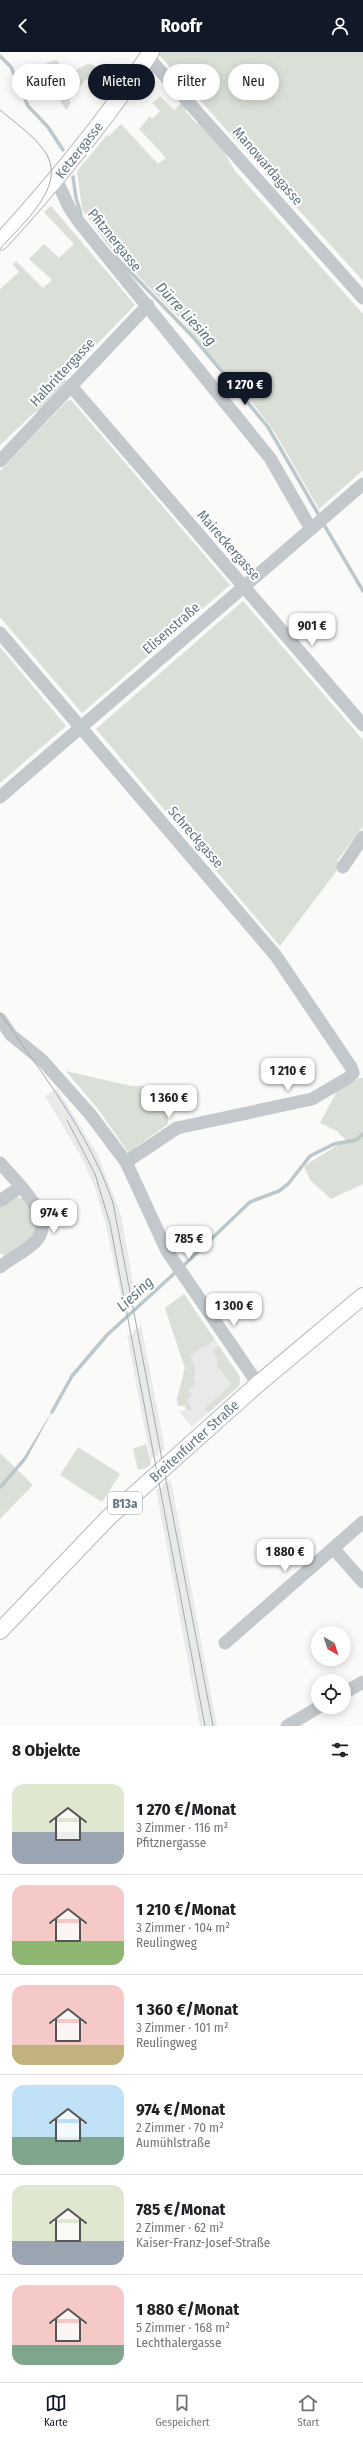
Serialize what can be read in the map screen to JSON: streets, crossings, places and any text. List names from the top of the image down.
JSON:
{
  "streets": {
    "main road": ["Ketzergasse", "Breitenfurter Straße", "B13a"],
    "street": [
      "Manowardagasse",
      "Pfitznergasse",
      "Halbrittergasse",
      "Maireckergasse",
      "Elisenstraße",
      "Schreckgasse"
    ]
  },
  "crossings": [
    ["Ketzergasse", "Manowardagasse"],
    ["Ketzergasse", "Pfitznergasse"],
    ["Pfitznergasse", "Halbrittergasse"],
    ["Pfitznergasse", "Elisenstraße"],
    ["Halbrittergasse", "Maireckergasse"],
    ["Maireckergasse", "Elisenstraße"],
    ["Elisenstraße", "Schreckgasse"]
  ],
  "water": ["Dürre Liesing", "Liesing"],
  "north": "bottom right",
  "page": {
    "header": "Roofr",
    "chip": [
      "Kaufen",
      "Mieten",
      "Filter",
      "Neu"
    ],
    "price": [
      "1 270 €",
      "901 €",
      "1 210 €",
      "1 360 €",
      "974 €",
      "785 €",
      "1 300 €",
      "1 880 €"
    ],
    "heading": "8 Objekte",
    "list": [
      {
        "name": "1 270 €/Monat",
        "note": "3 Zimmer · 116 m² · Pfitznergasse"
      },
      {
        "name": "1 210 €/Monat",
        "note": "3 Zimmer · 104 m² · Reulingweg"
      },
      {
        "name": "1 360 €/Monat",
        "note": "3 Zimmer · 101 m² · Reulingweg"
      },
      {
        "name": "974 €/Monat",
        "note": "2 Zimmer · 70 m² · Aumühlstraße"
      },
      {
        "name": "785 €/Monat",
        "note": "2 Zimmer · 62 m² · Kaiser-Franz-Josef-Straße"
      },
      {
        "name": "1 880 €/Monat",
        "note": "5 Zimmer · 168 m² · Lechthalergasse"
      }
    ],
    "tabs": ["Karte", "Gespeichert", "Start"]
  }
}
